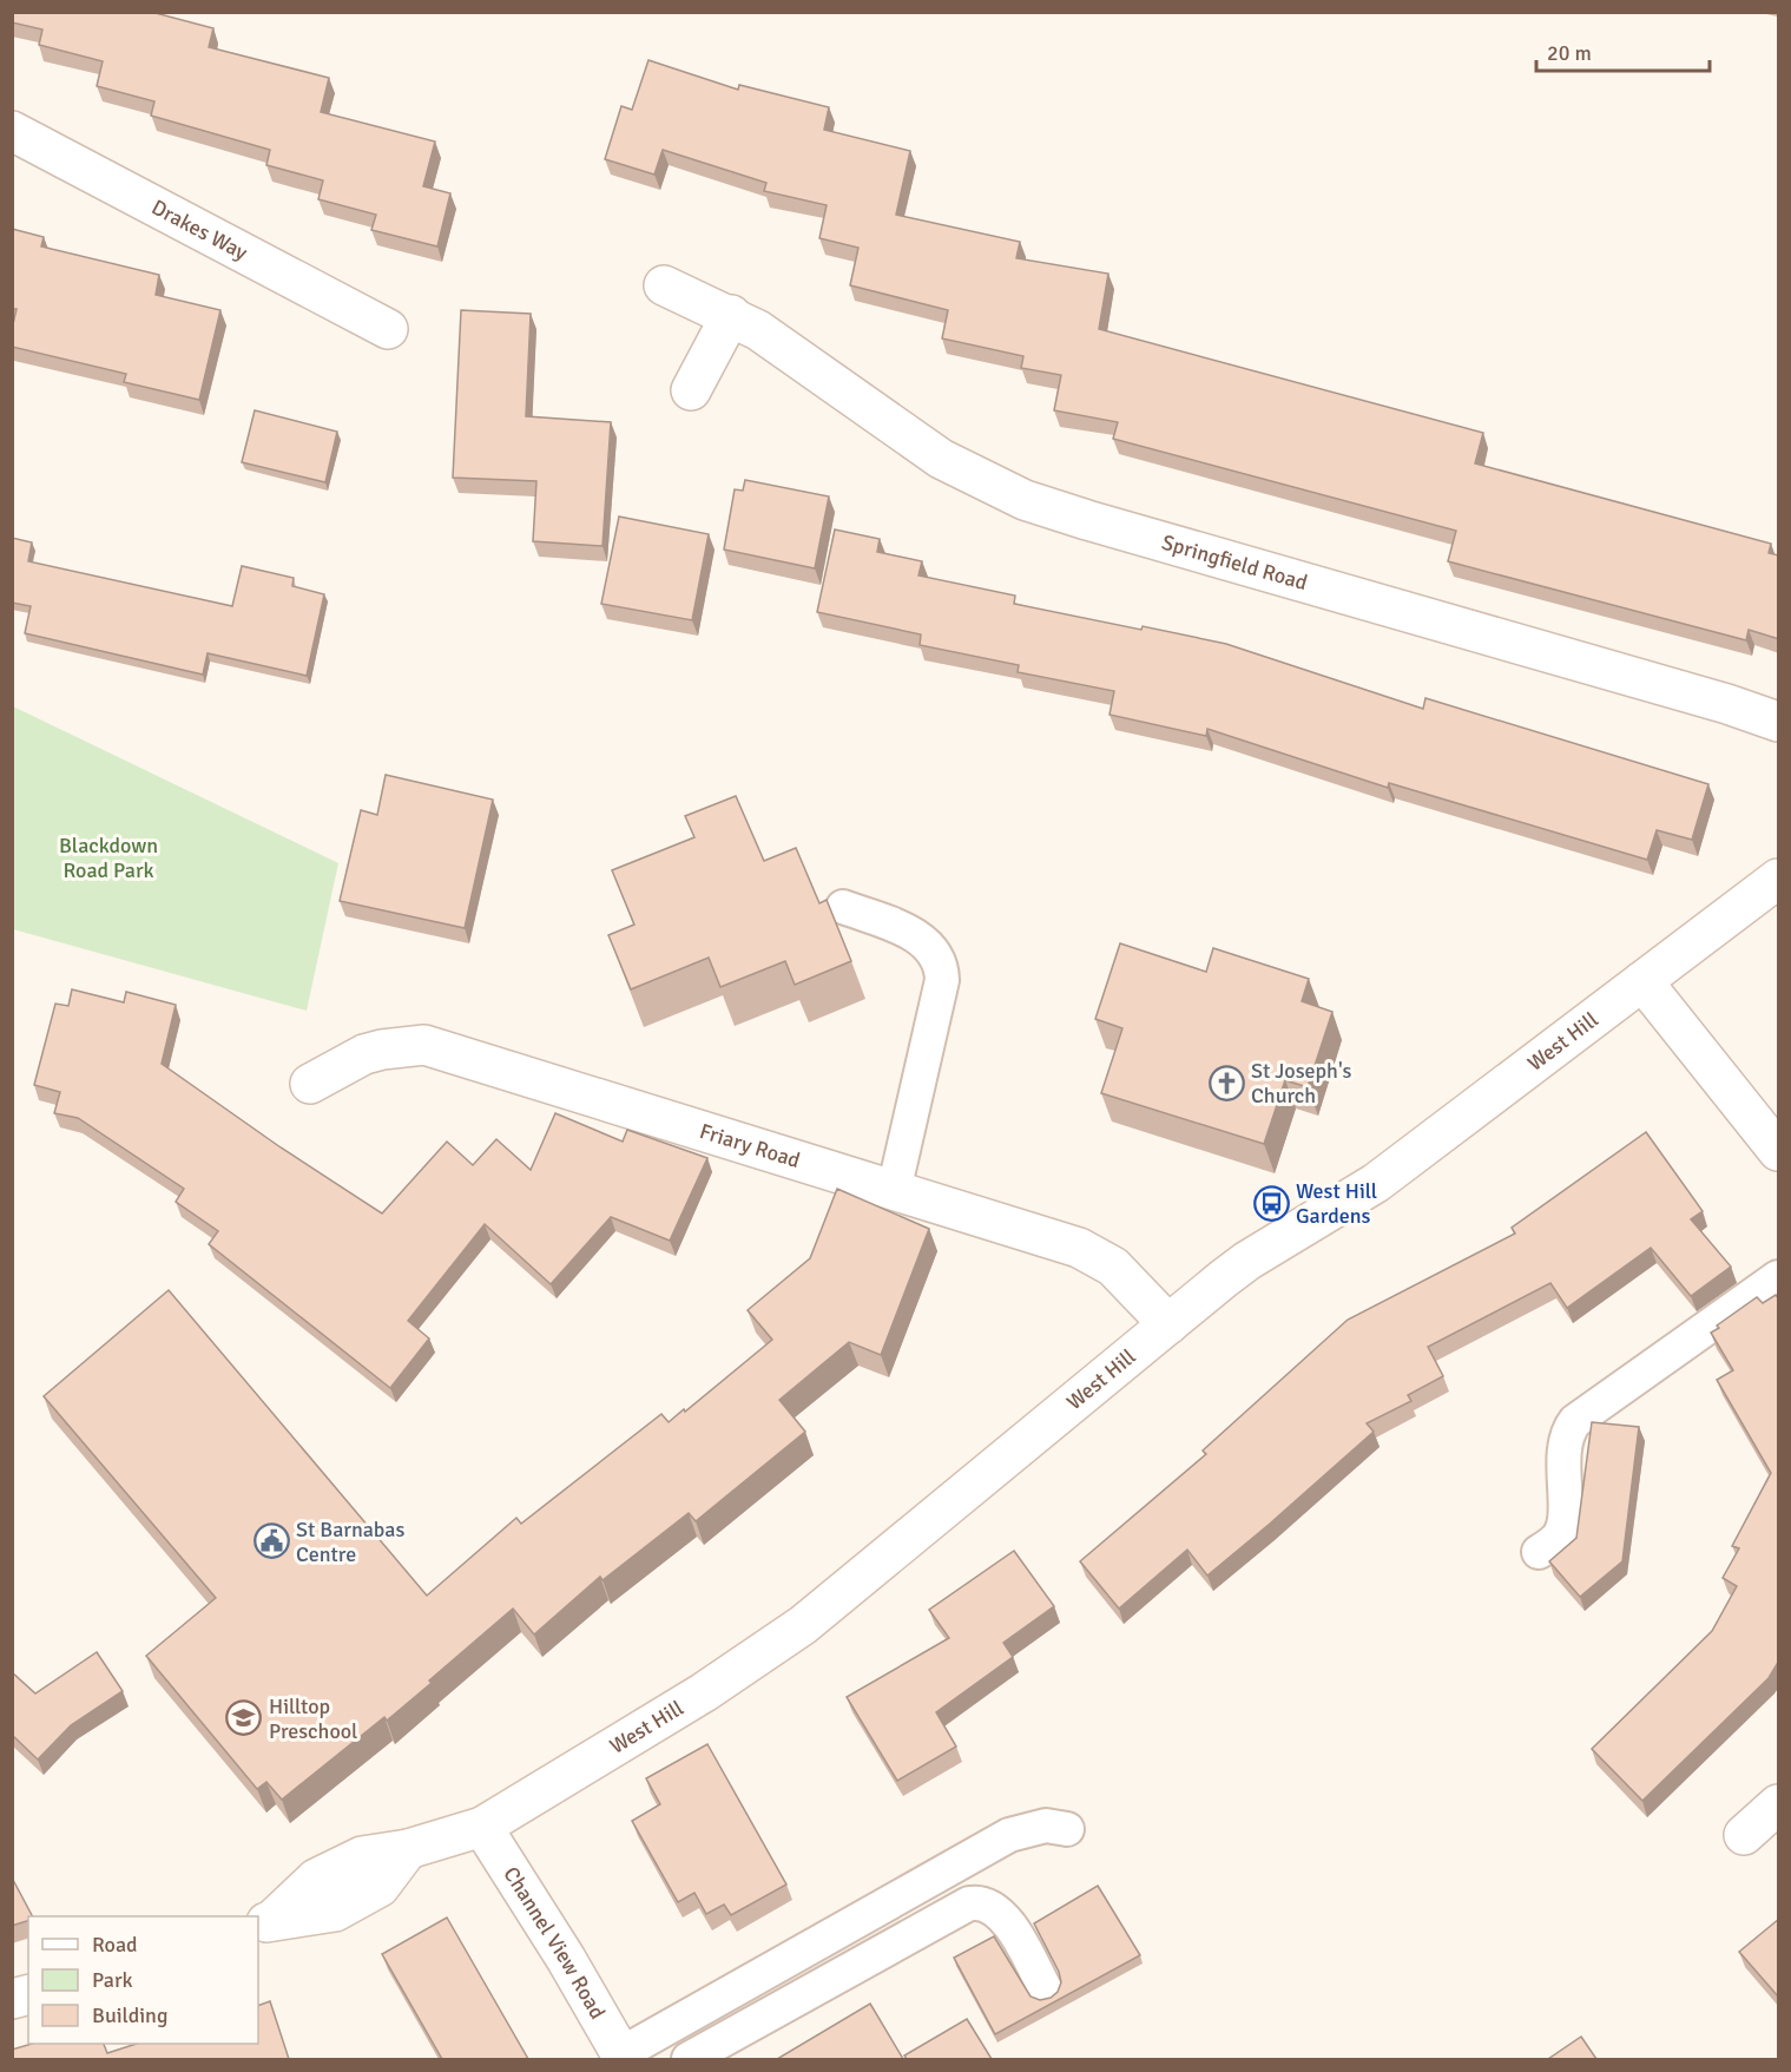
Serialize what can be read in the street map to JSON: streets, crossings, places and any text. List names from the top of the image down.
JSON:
{
  "streets": {
    "street": [
      "Drakes Way",
      "Springfield Road",
      "West Hill",
      "Friary Road",
      "Channel View Road"
    ]
  },
  "crossings": [
    ["West Hill", "Friary Road"],
    ["West Hill", "Channel View Road"]
  ],
  "parks": ["Blackdown Road Park"],
  "places": {
    "church": ["St Joseph's Church"],
    "bus stop": ["West Hill Gardens"],
    "public building": ["St Barnabas Centre"],
    "school or university": ["Hilltop Preschool"]
  },
  "legend": ["Road", "Park", "Building"],
  "scale_bar": "20 m"
}
